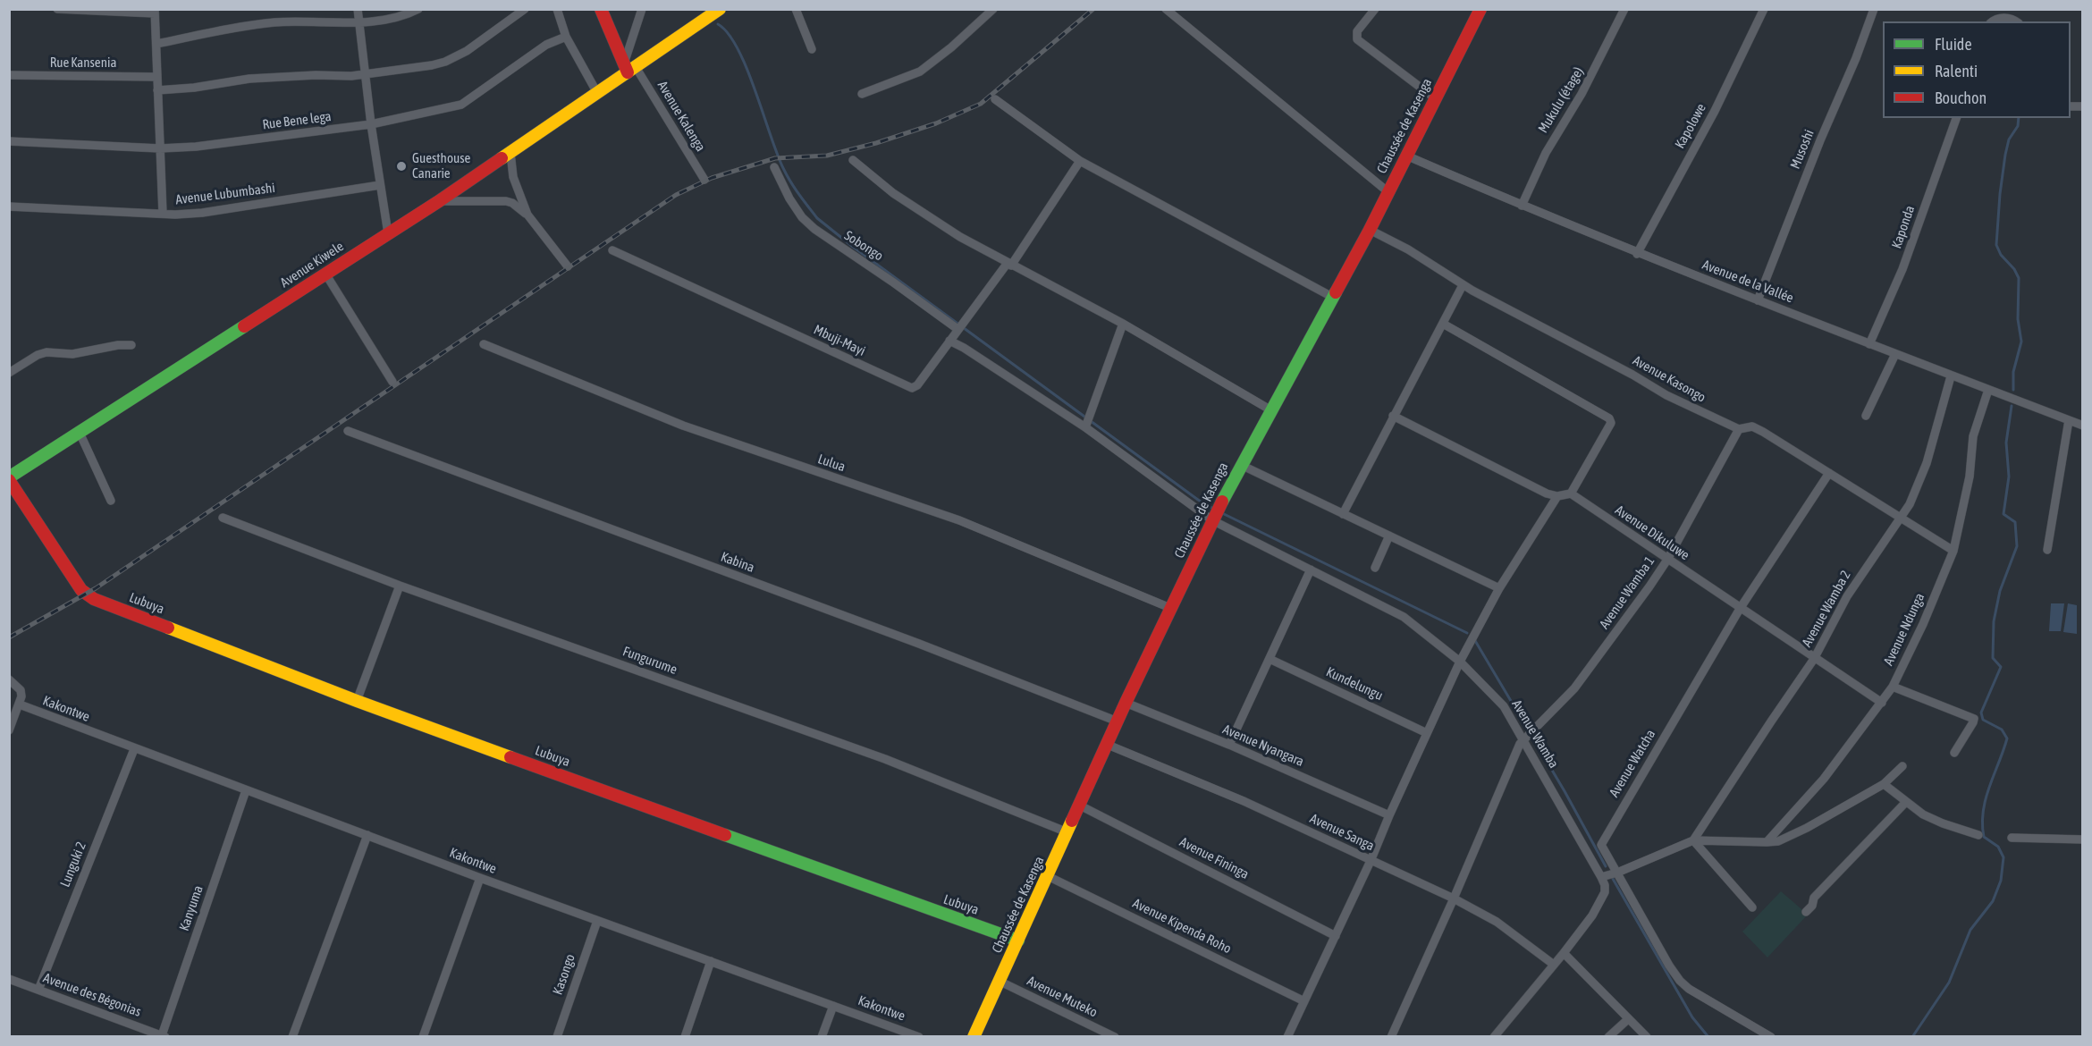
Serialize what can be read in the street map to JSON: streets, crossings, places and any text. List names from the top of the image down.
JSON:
{
  "streets": {
    "street": [
      "Rue Kansenia",
      "Mukulu (étage)",
      "Avenue Kalenga",
      "Rue Bene lega",
      "Chaussée de Kasenga",
      "Kapolowe",
      "Musoshi",
      "Avenue Lubumbashi",
      "Kaponda",
      "Sobongo",
      "Avenue Kiwele",
      "Avenue de la Vallée",
      "Mbuji-Mayi",
      "Avenue Kasongo",
      "Lulua",
      "Avenue Dikuluwe",
      "Kabina",
      "Avenue Wamba 1",
      "Lubuya",
      "Avenue Wamba 2",
      "Avenue Ndunga",
      "Fungurume",
      "Kundelungu",
      "Kakontwe",
      "Avenue Wamba",
      "Avenue Nyangara",
      "Avenue Watcha",
      "Avenue Sanga",
      "Avenue Fininga",
      "Lunguki 2",
      "Kanyuma",
      "Avenue Kipenda Roho",
      "Kasongo",
      "Avenue des Bégonias",
      "Avenue Muteko"
    ]
  },
  "crossings": [
    ["Mukulu (étage)", "Avenue de la Vallée"],
    ["Avenue Kalenga", "Avenue Kiwele"],
    ["Chaussée de Kasenga", "Avenue de la Vallée"],
    ["Chaussée de Kasenga", "Avenue Kasongo"],
    ["Chaussée de Kasenga", "Lulua"],
    ["Chaussée de Kasenga", "Kabina"],
    ["Chaussée de Kasenga", "Lubuya"],
    ["Chaussée de Kasenga", "Fungurume"],
    ["Chaussée de Kasenga", "Avenue Wamba"],
    ["Chaussée de Kasenga", "Avenue Nyangara"],
    ["Chaussée de Kasenga", "Avenue Sanga"],
    ["Chaussée de Kasenga", "Avenue Fininga"],
    ["Chaussée de Kasenga", "Avenue Kipenda Roho"],
    ["Chaussée de Kasenga", "Avenue Muteko"],
    ["Kapolowe", "Avenue de la Vallée"],
    ["Musoshi", "Avenue de la Vallée"],
    ["Kaponda", "Avenue de la Vallée"],
    ["Sobongo", "Mbuji-Mayi"],
    ["Avenue Kiwele", "Lubuya"],
    ["Avenue de la Vallée", "Avenue Wamba 2"],
    ["Avenue de la Vallée", "Avenue Ndunga"],
    ["Mbuji-Mayi", "Avenue Wamba"],
    ["Avenue Kasongo", "Avenue Wamba 1"],
    ["Avenue Kasongo", "Avenue Wamba 2"],
    ["Avenue Kasongo", "Avenue Ndunga"],
    ["Avenue Kasongo", "Avenue Watcha"],
    ["Avenue Dikuluwe", "Avenue Wamba 1"],
    ["Avenue Dikuluwe", "Avenue Wamba 2"],
    ["Avenue Dikuluwe", "Avenue Ndunga"],
    ["Avenue Dikuluwe", "Avenue Watcha"],
    ["Avenue Wamba 1", "Avenue Wamba"],
    ["Avenue Wamba 1", "Avenue Sanga"],
    ["Kakontwe", "Lunguki 2"],
    ["Kakontwe", "Kanyuma"],
    ["Kakontwe", "Kasongo"],
    ["Lunguki 2", "Avenue des Bégonias"],
    ["Kanyuma", "Avenue des Bégonias"]
  ],
  "places": ["Guesthouse Canarie"],
  "legend": ["Fluide", "Ralenti", "Bouchon"]
}
